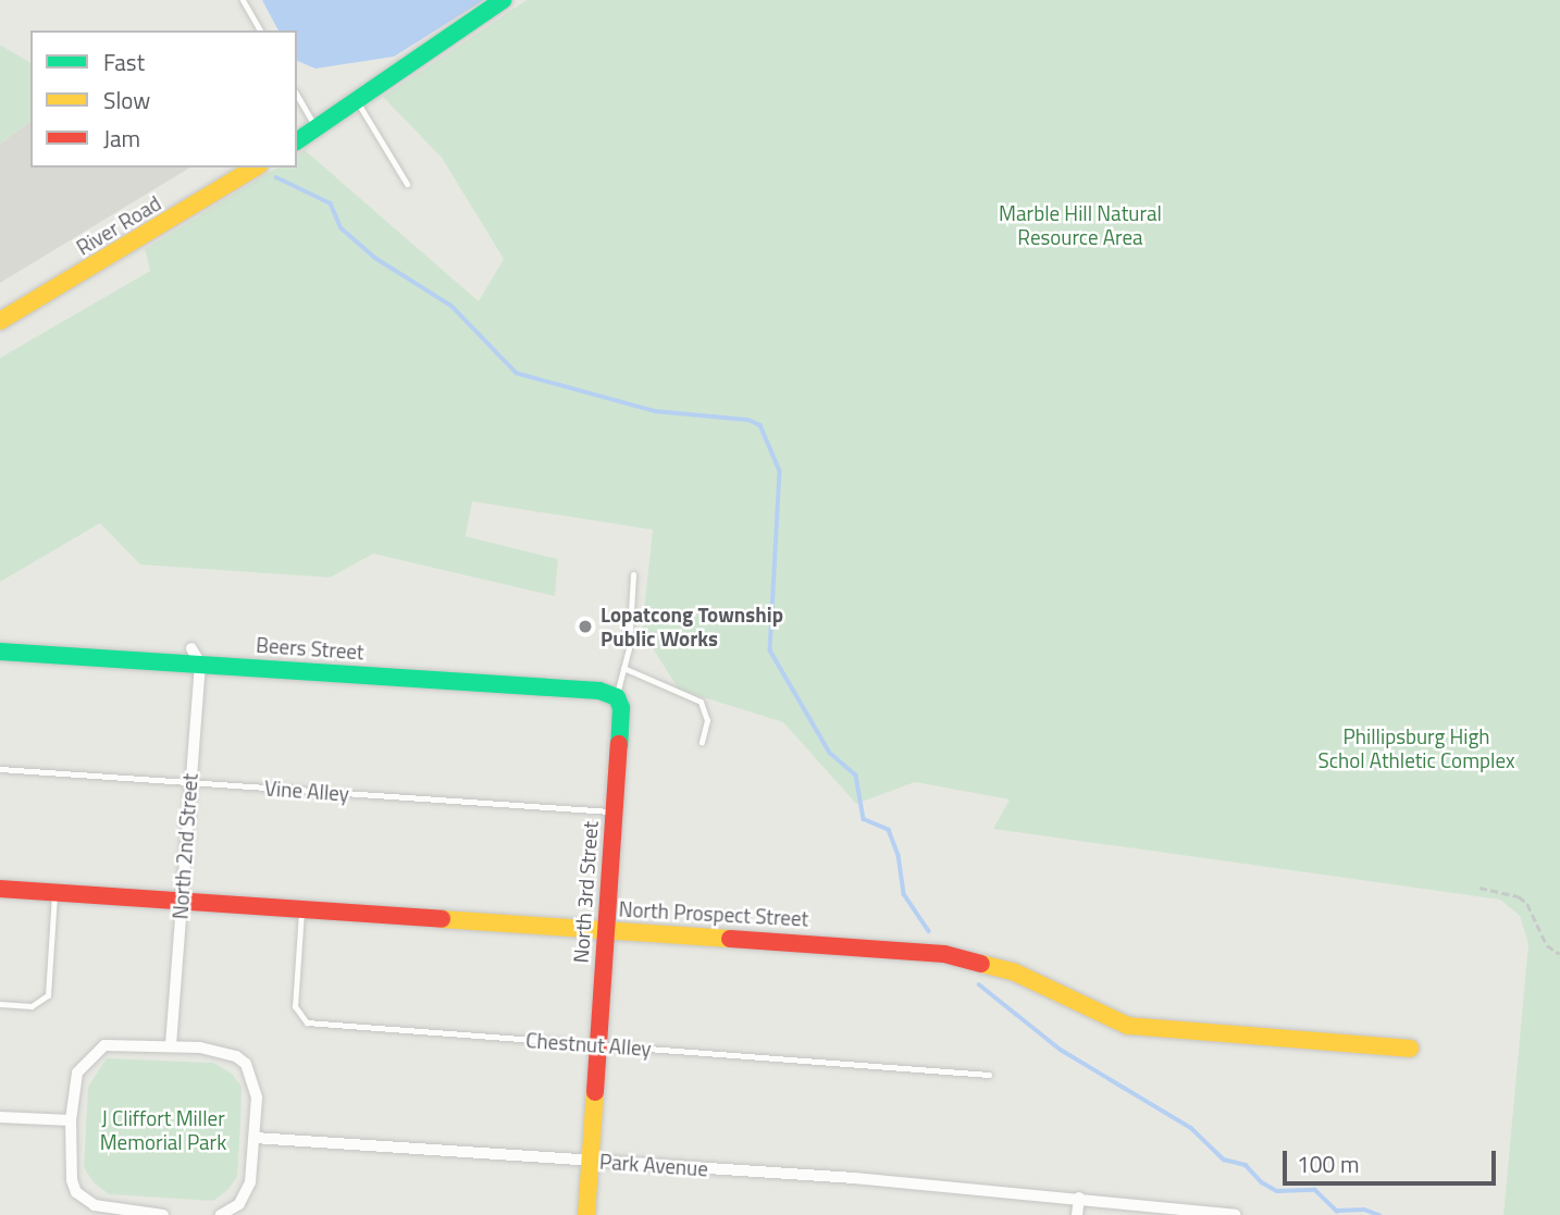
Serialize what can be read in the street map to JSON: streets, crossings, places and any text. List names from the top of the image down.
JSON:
{
  "streets": {
    "street": [
      "River Road",
      "Beers Street",
      "North 2nd Street",
      "North 3rd Street",
      "North Prospect Street",
      "Park Avenue"
    ],
    "lane": ["Vine Alley", "Chestnut Alley"]
  },
  "crossings": [
    ["Beers Street", "North 2nd Street"],
    ["Beers Street", "North 3rd Street"],
    ["Vine Alley", "North 2nd Street"],
    ["Vine Alley", "North 3rd Street"],
    ["North 2nd Street", "North Prospect Street"],
    ["North 3rd Street", "North Prospect Street"],
    ["North 3rd Street", "Chestnut Alley"],
    ["North 3rd Street", "Park Avenue"],
    ["North Prospect Street", "Chestnut Alley"]
  ],
  "parks": ["Marble Hill Natural Resource Area", "Phillipsburg High Schol Athletic Complex", "J Cliffort Miller Memorial Park"],
  "places": ["Lopatcong Township Public Works"],
  "legend": ["Fast", "Slow", "Jam"],
  "scale_bar": "100 m"
}
